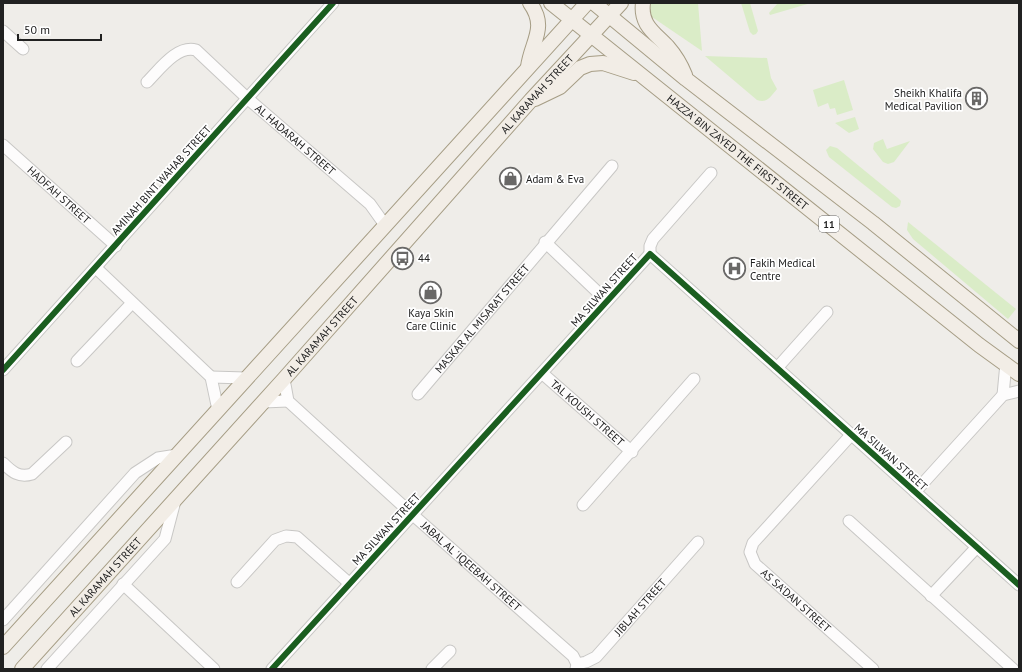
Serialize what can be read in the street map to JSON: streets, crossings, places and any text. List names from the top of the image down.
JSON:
{
  "streets": {
    "main road": ["AL KARAMAH STREET", "HAZZA' BIN ZAYED THE FIRST STREET", "11"],
    "street": [
      "AL HADARAH STREET",
      "AMINAH BINT WAHAB STREET",
      "HADFAH STREET",
      "MA SILWAN STREET",
      "MASKAR AL MISARAT STREET",
      "TAL KOUSH STREET",
      "JABAL AL 'IQEEBAH STREET",
      "AS SA'DAN STREET",
      "JIBLAH STREET"
    ]
  },
  "crossings": [
    ["AL KARAMAH STREET", "HAZZA' BIN ZAYED THE FIRST STREET"],
    ["AL KARAMAH STREET", "11"],
    ["AL HADARAH STREET", "AMINAH BINT WAHAB STREET"],
    ["AMINAH BINT WAHAB STREET", "HADFAH STREET"],
    ["MA SILWAN STREET", "TAL KOUSH STREET"],
    ["MA SILWAN STREET", "JABAL AL 'IQEEBAH STREET"],
    ["MA SILWAN STREET", "AS SA'DAN STREET"],
    ["JABAL AL 'IQEEBAH STREET", "JIBLAH STREET"]
  ],
  "places": {
    "building": ["Sheikh Khalifa Medical Pavilion"],
    "shop": ["Adam & Eva", "Kaya Skin Care Clinic"],
    "bus stop": ["44"],
    "hospital": ["Fakih Medical Centre"]
  },
  "scale_bar": "50 m"
}
